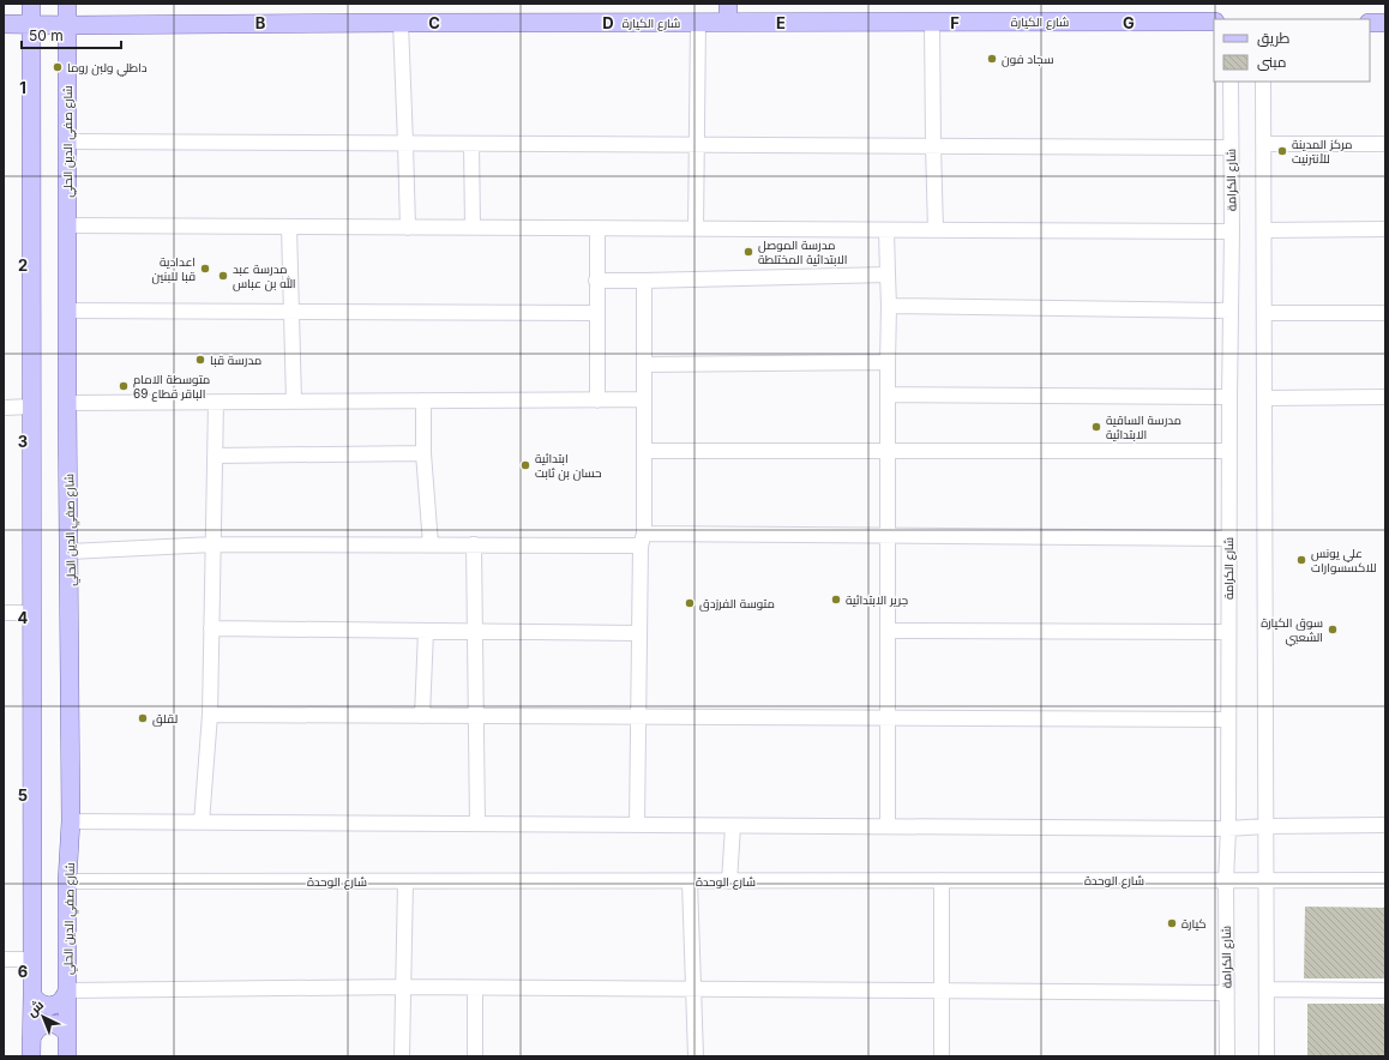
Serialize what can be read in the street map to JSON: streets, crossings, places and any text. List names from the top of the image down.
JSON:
{
  "streets": {
    "main road": ["شارع الكيارة", "شارع صفي الدين الحلي"],
    "street": ["شارع الكرامة", "شارع الوحدة"]
  },
  "crossings": [
    ["شارع الكيارة", "شارع صفي الدين الحلي"],
    ["شارع صفي الدين الحلي", "شارع الوحدة"],
    ["شارع الكرامة", "شارع الوحدة"]
  ],
  "places": [
    "سجاد فون",
    "داطلي ولبن روما",
    "مركز المدينة للأنترنيت",
    "مدرسة الموصل الابتدائية المختلطة",
    "اعدادية قبا للبنين",
    "مدرسة عبد الله بن عباس",
    "مدرسة قبا",
    "متوسطة الامام الباقر قطاع 69",
    "مدرسة الساقية الابتدائية",
    "ابتدائية حسان بن ثابت",
    "علي يونس للاكسسوارات",
    "جرير الابتدائية",
    "متوسة الفرزدق",
    "سوق الكيارة الشعبي",
    "لقلق",
    "كيارة"
  ],
  "legend": ["طريق", "مبنى"],
  "scale_bar": "50 m",
  "north": "top left",
  "grid": {
    "columns": [
      "B",
      "C",
      "D",
      "E",
      "F",
      "G"
    ],
    "rows": [
      "1",
      "2",
      "3",
      "4",
      "5",
      "6"
    ]
  }
}
